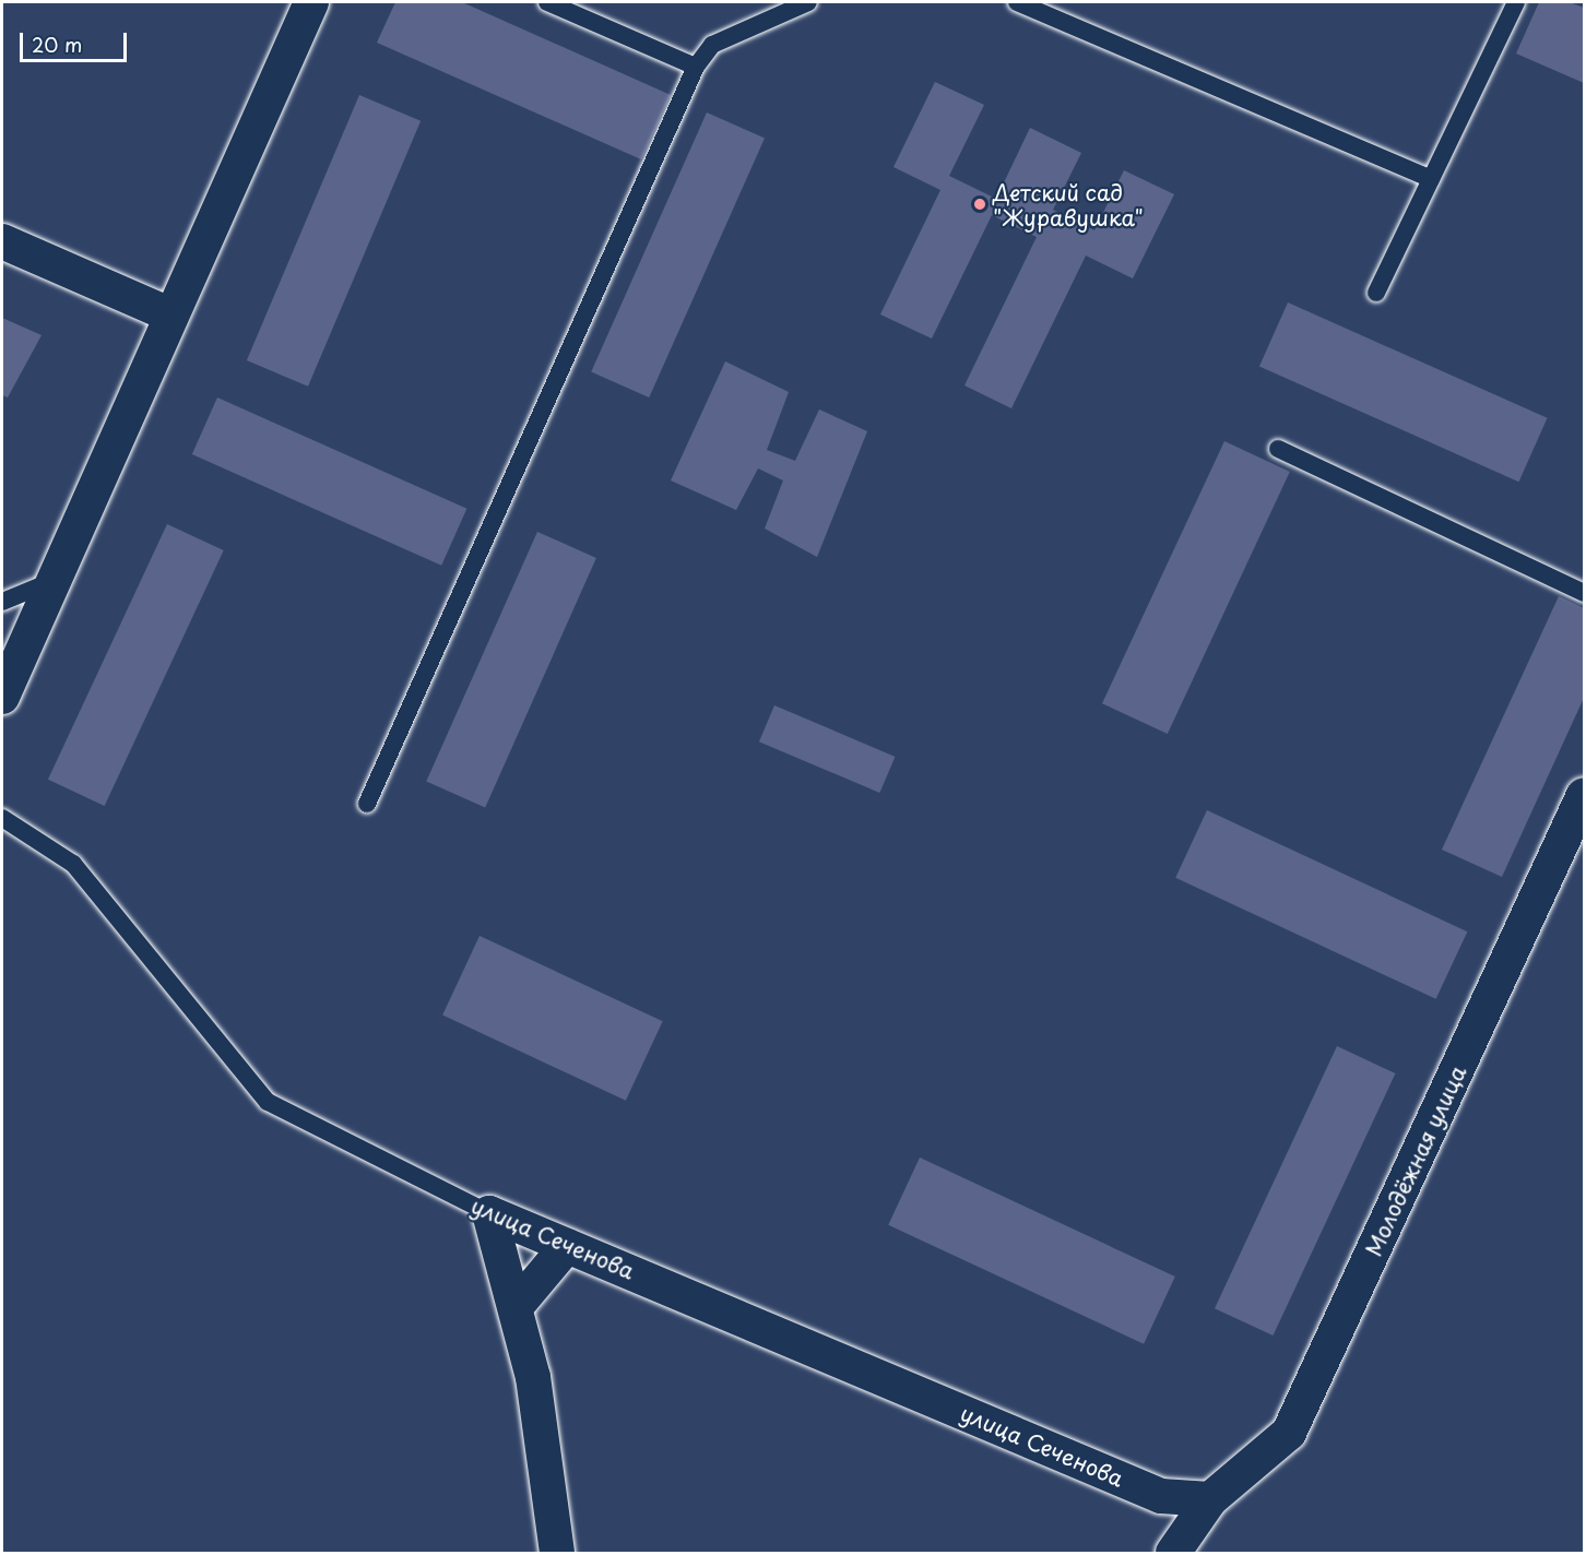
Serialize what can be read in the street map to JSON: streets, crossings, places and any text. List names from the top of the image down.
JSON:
{
  "streets": {
    "street": ["Молодёжная улица", "улица Сеченова"]
  },
  "crossings": [
    ["Молодёжная улица", "улица Сеченова"]
  ],
  "places": ["Детский сад \"Журавушка\""],
  "scale_bar": "20 m"
}
